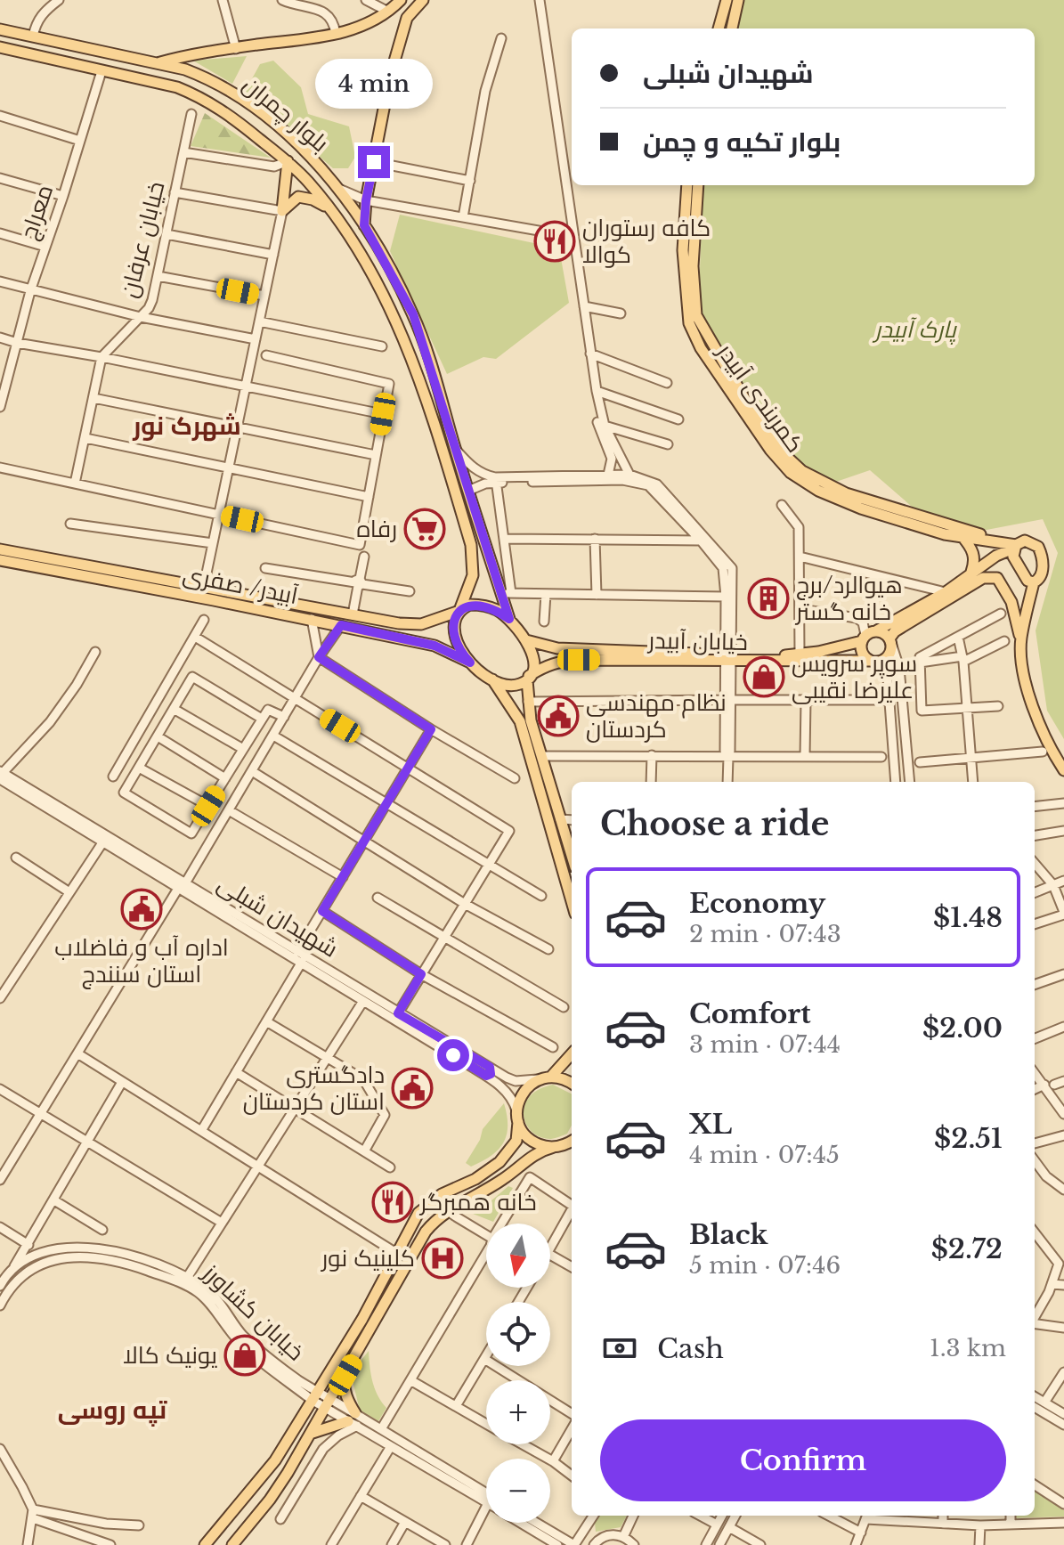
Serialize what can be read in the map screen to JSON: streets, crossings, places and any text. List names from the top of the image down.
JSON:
{
  "streets": {
    "main road": [
      "بلوار چمران",
      "کمربندی آبیدر",
      "آبیدر/ صفری",
      "خیابان آبیدر"
    ],
    "street": [
      "معراج",
      "خیابان عرفان",
      "شهیدان شبلی",
      "خیابان کشاورز"
    ]
  },
  "crossings": [
    ["بلوار چمران", "معراج"],
    ["بلوار چمران", "آبیدر/ صفری"],
    ["بلوار چمران", "خیابان آبیدر"],
    ["آبیدر/ صفری", "خیابان آبیدر"]
  ],
  "districts": ["شهرک نور", "تپه روسی"],
  "parks": ["پارک آبیدر"],
  "places": {
    "restaurant": ["کافه رستوران کوالا", "خانه همبرگر"],
    "supermarket": ["رفاه"],
    "building": ["هیوالرد/برج خانه گستر"],
    "shop": ["سوپر سرویس علیرضا نقیبی", "یونیک کالا"],
    "public building": ["نظام مهندسی کردستان", "اداره آب و فاضلاب استان سنندج", "دادگستری استان کردستان"],
    "hospital": ["کلینیک نور"]
  },
  "north": "bottom",
  "page": {
    "banner": ["شهیدان شبلی", "بلوار تکیه و چمن"],
    "bubble": "4 min",
    "heading": "Choose a ride",
    "list": [
      {
        "name": "Economy",
        "note": "2 min · 07:43",
        "value": "$1.48"
      },
      {
        "name": "Comfort",
        "note": "3 min · 07:44",
        "value": "$2.00"
      },
      {
        "name": "XL",
        "note": "4 min · 07:45",
        "value": "$2.51"
      },
      {
        "name": "Black",
        "note": "5 min · 07:46",
        "value": "$2.72"
      }
    ],
    "map_buttons": ["+", "−"],
    "pay": ["Cash", "1.3 km"],
    "buttons": "Confirm"
  }
}
